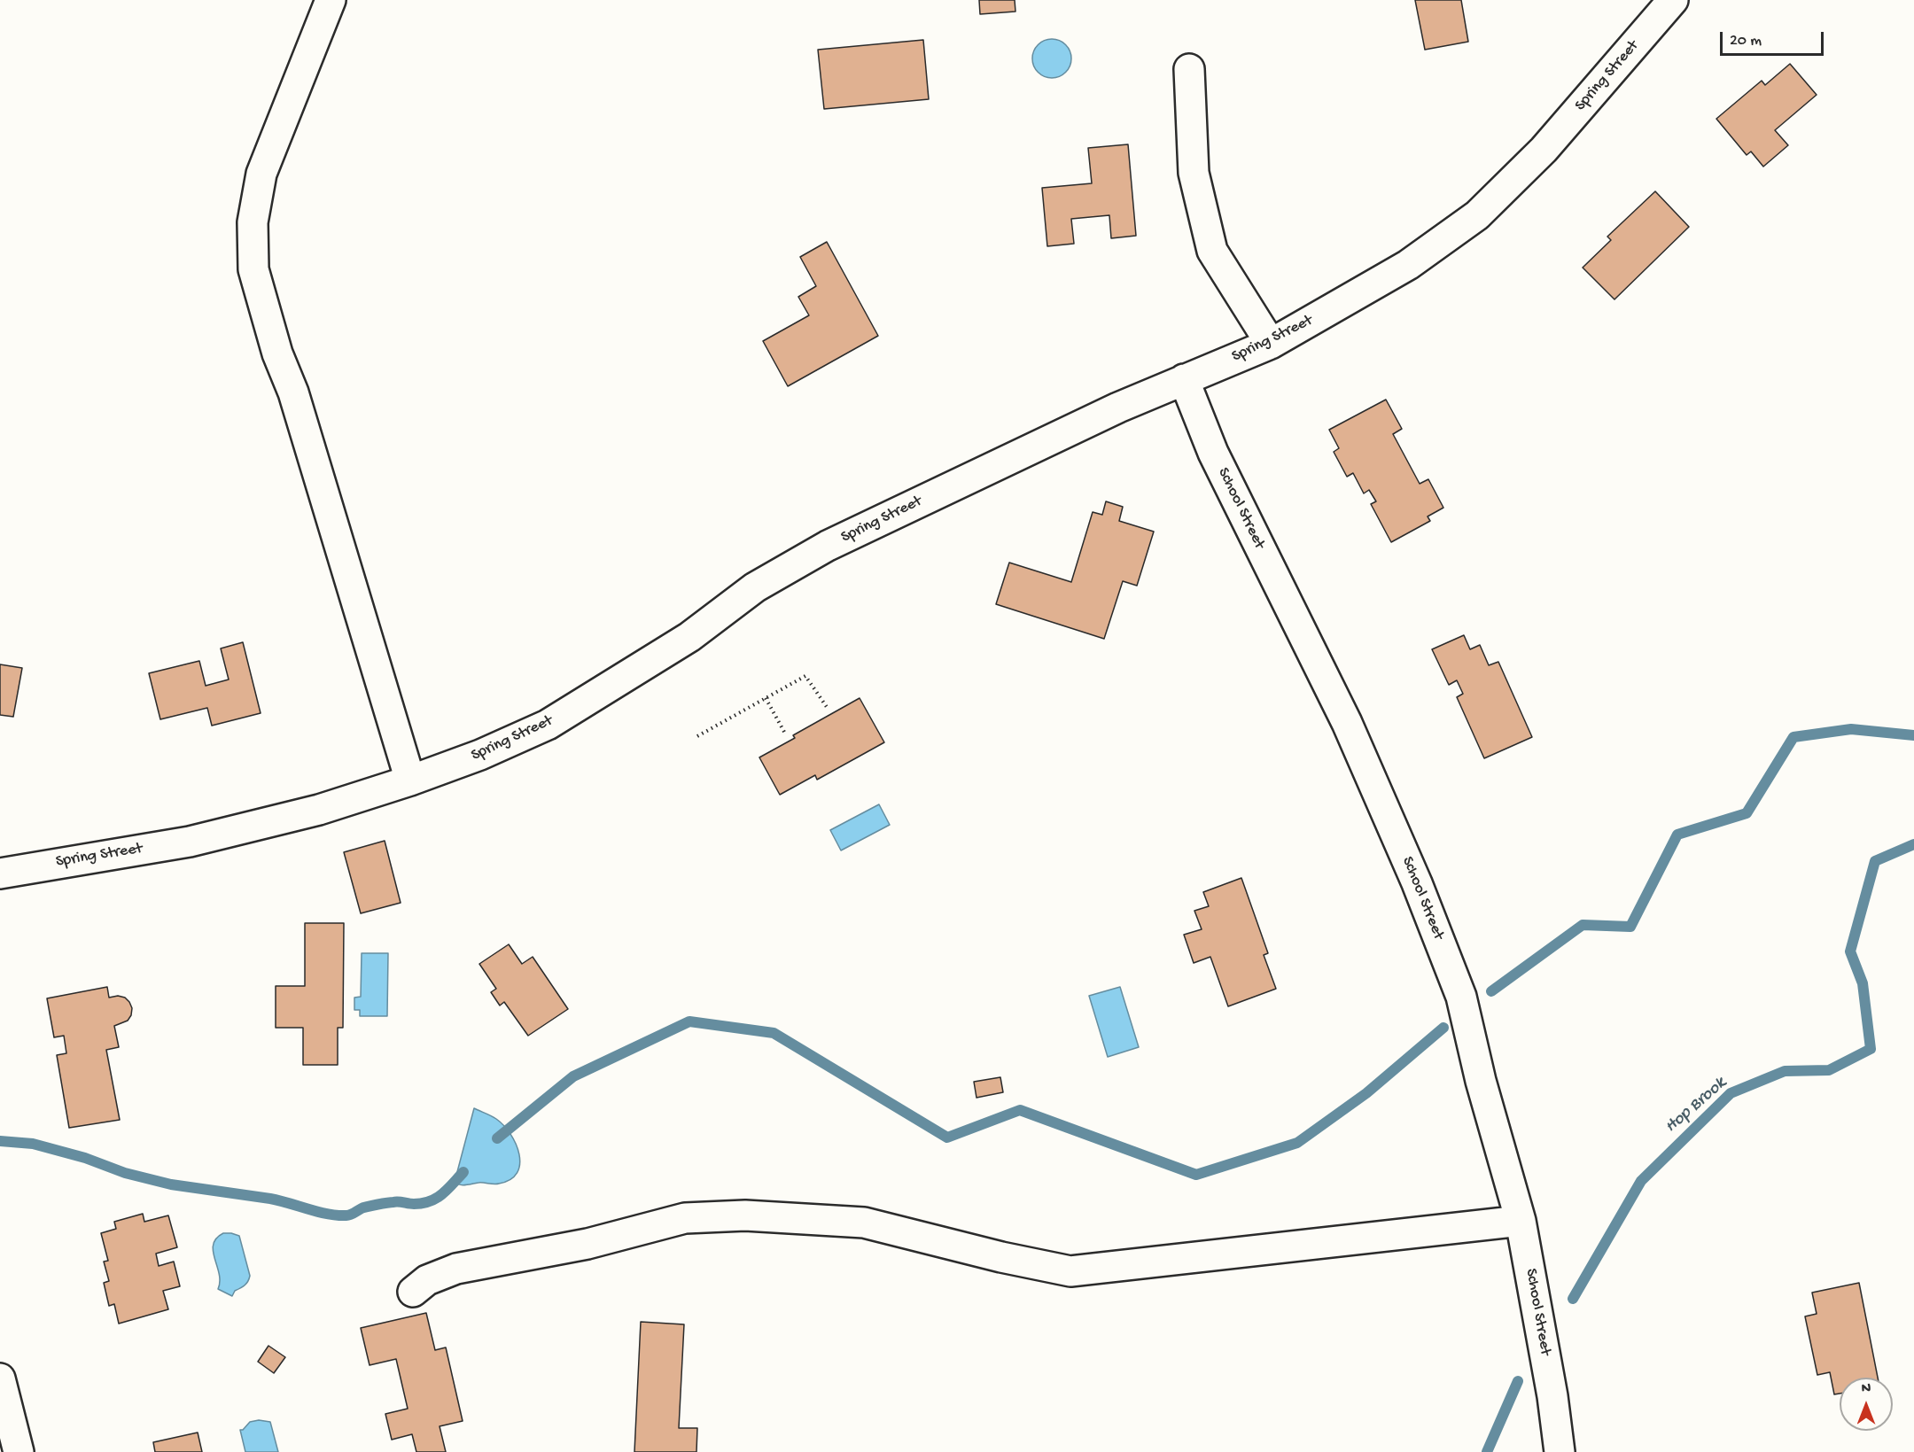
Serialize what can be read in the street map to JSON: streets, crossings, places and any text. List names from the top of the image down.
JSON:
{
  "streets": {
    "street": ["Spring Street", "School Street"]
  },
  "crossings": [
    ["Spring Street", "School Street"]
  ],
  "water": ["Hop Brook"],
  "scale_bar": "20 m",
  "north": "top"
}
